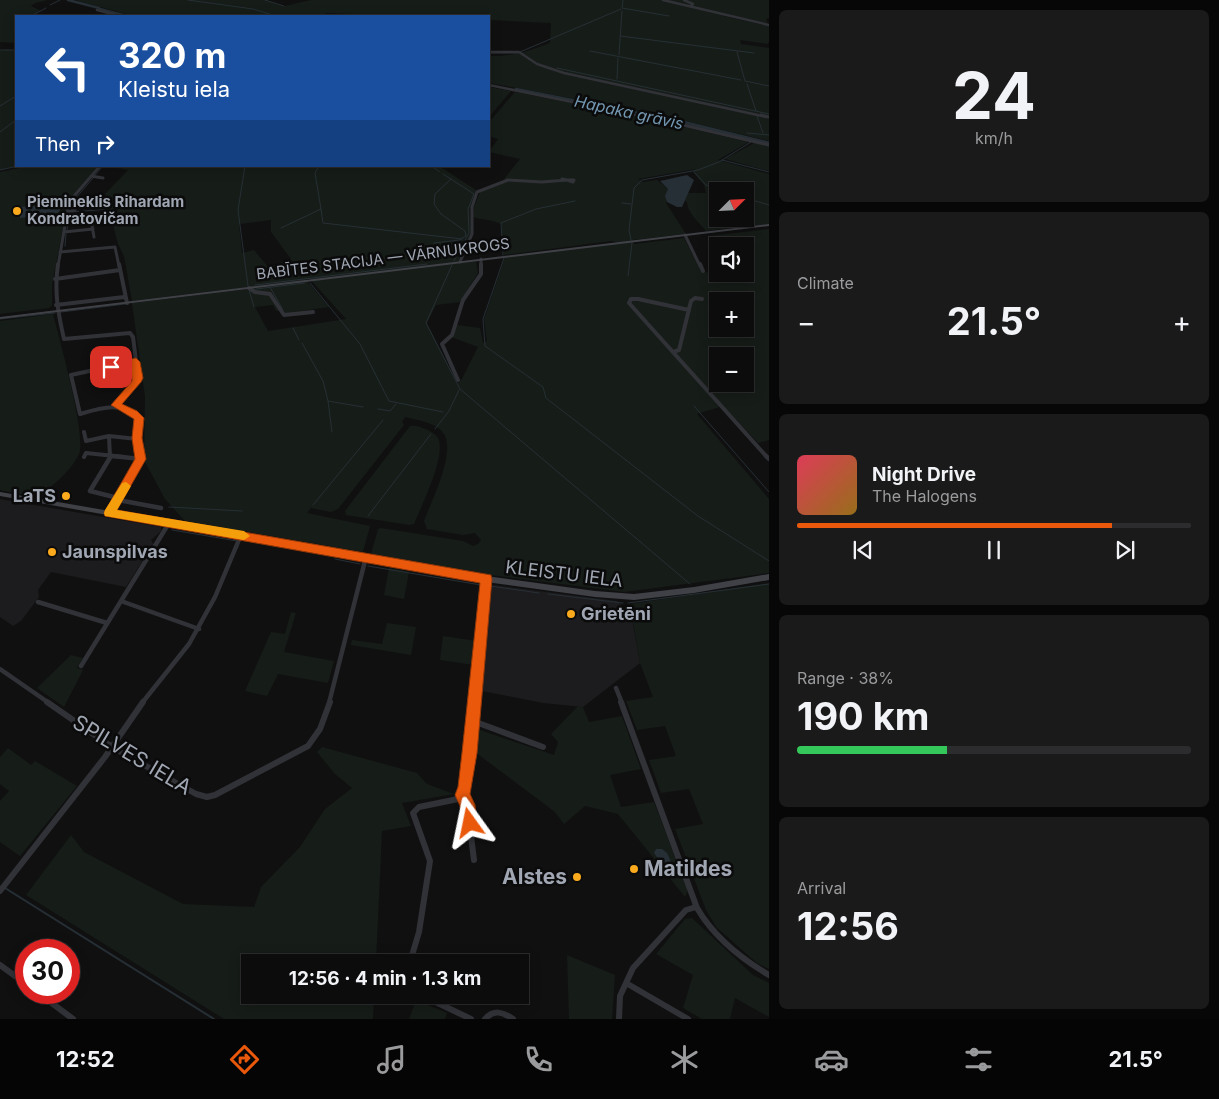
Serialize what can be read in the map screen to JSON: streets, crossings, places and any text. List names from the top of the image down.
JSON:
{
  "streets": {
    "main road": ["BABĪTES STACIJA — VĀRNUKROGS", "KLEISTU IELA"],
    "street": ["SPILVES IELA"]
  },
  "crossings": [
    ["KLEISTU IELA", "SPILVES IELA"]
  ],
  "water": ["Hapaka grāvis"],
  "places": [
    "Piemineklis Rihardam Kondratovičam",
    "LaTS",
    "Jaunspilvas",
    "Grietēni",
    "Matildes",
    "Alstes"
  ],
  "north": "top right",
  "page": {
    "tile": [
      ["24", "km/h"],
      "Climate",
      ["Range · 38%", "190 km"],
      ["Arrival", "12:56"]
    ],
    "turn": ["320 m", "Kleistu iela"],
    "then": "Then",
    "map_buttons": ["+", "−"],
    "heat": ["−", "21.5°", "+"],
    "song": ["Night Drive", "The Halogens"],
    "limit": "30",
    "trip": "12:56 · 4 min · 1.3 km",
    "tabs": ["12:52", "21.5°"]
  }
}
